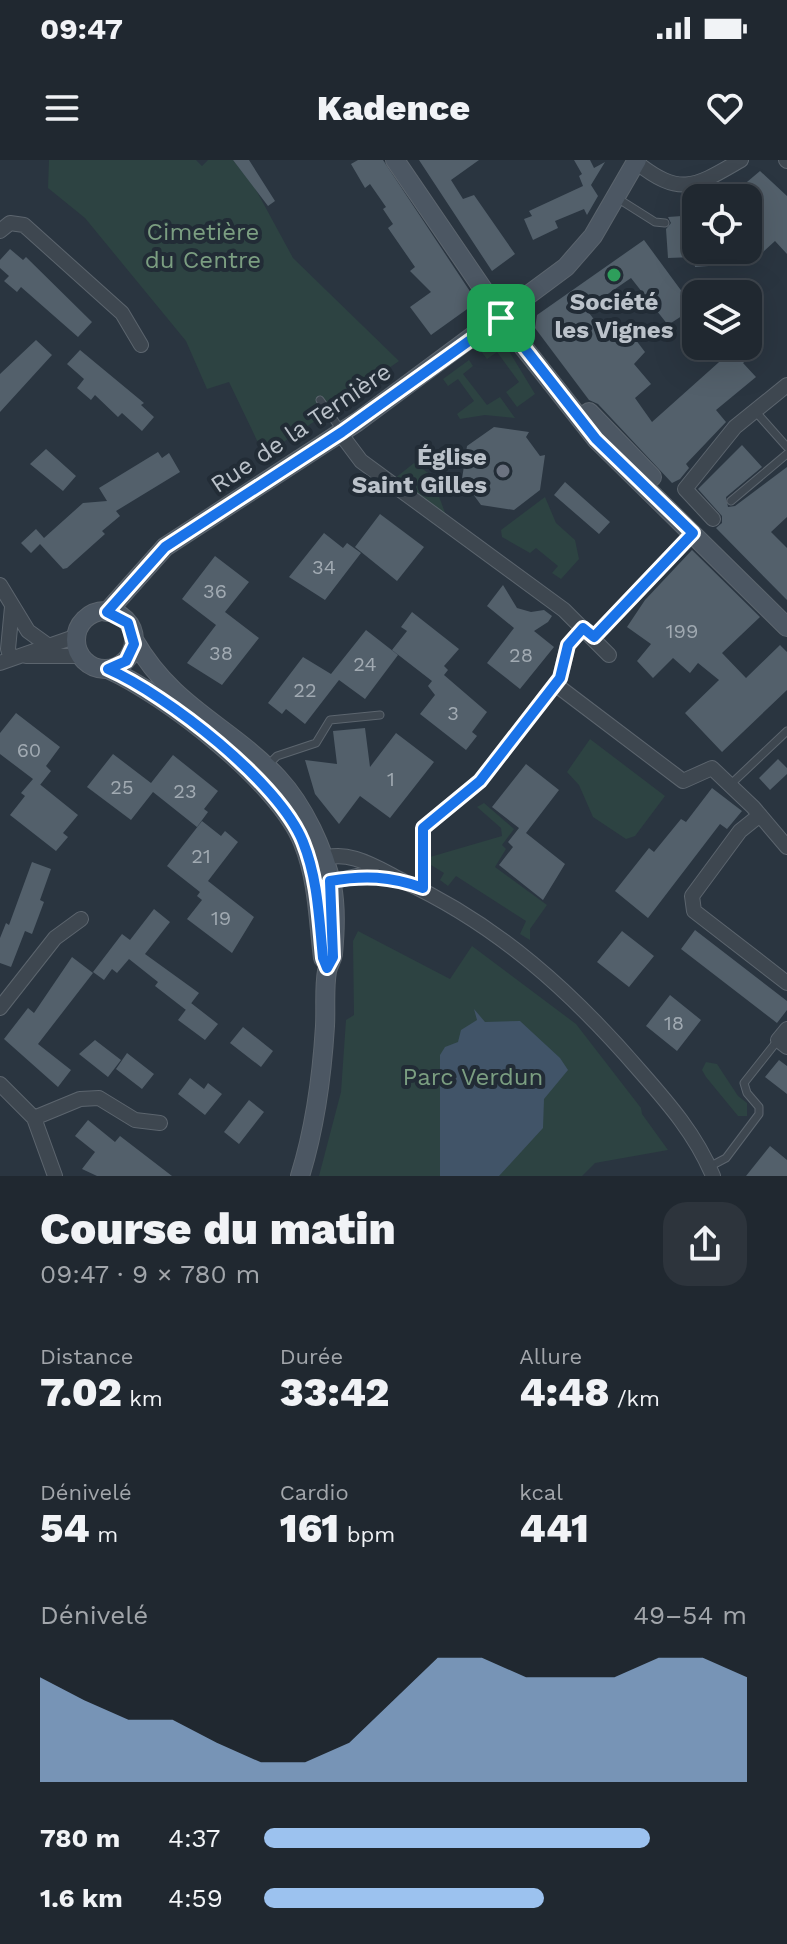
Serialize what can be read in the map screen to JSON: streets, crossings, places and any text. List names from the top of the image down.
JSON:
{
  "streets": {
    "street": ["Rue de la Ternière"]
  },
  "parks": ["Cimetière du Centre", "Parc Verdun"],
  "places": ["Société les Vignes", "Église Saint Gilles"],
  "house_numbers": [
    "34",
    "36",
    "199",
    "38",
    "28",
    "24",
    "22",
    "3",
    "60",
    "1",
    "25",
    "23",
    "21",
    "19",
    "18"
  ],
  "page": {
    "status": "09:47",
    "header": "Kadence",
    "heading": ["Course du matin", "09:47 · 9 × 780 m"],
    "stats": [
      ["Distance", "7.02 km"],
      ["Durée", "33:42"],
      ["Allure", "4:48 /km"],
      ["Dénivelé", "54 m"],
      ["Cardio", "161 bpm"],
      ["kcal", "441"]
    ],
    "chart": ["Dénivelé", "49–54 m"],
    "list": [
      {
        "name": "780 m",
        "note": "4:37"
      },
      {
        "name": "1.6 km",
        "note": "4:59"
      }
    ]
  }
}
